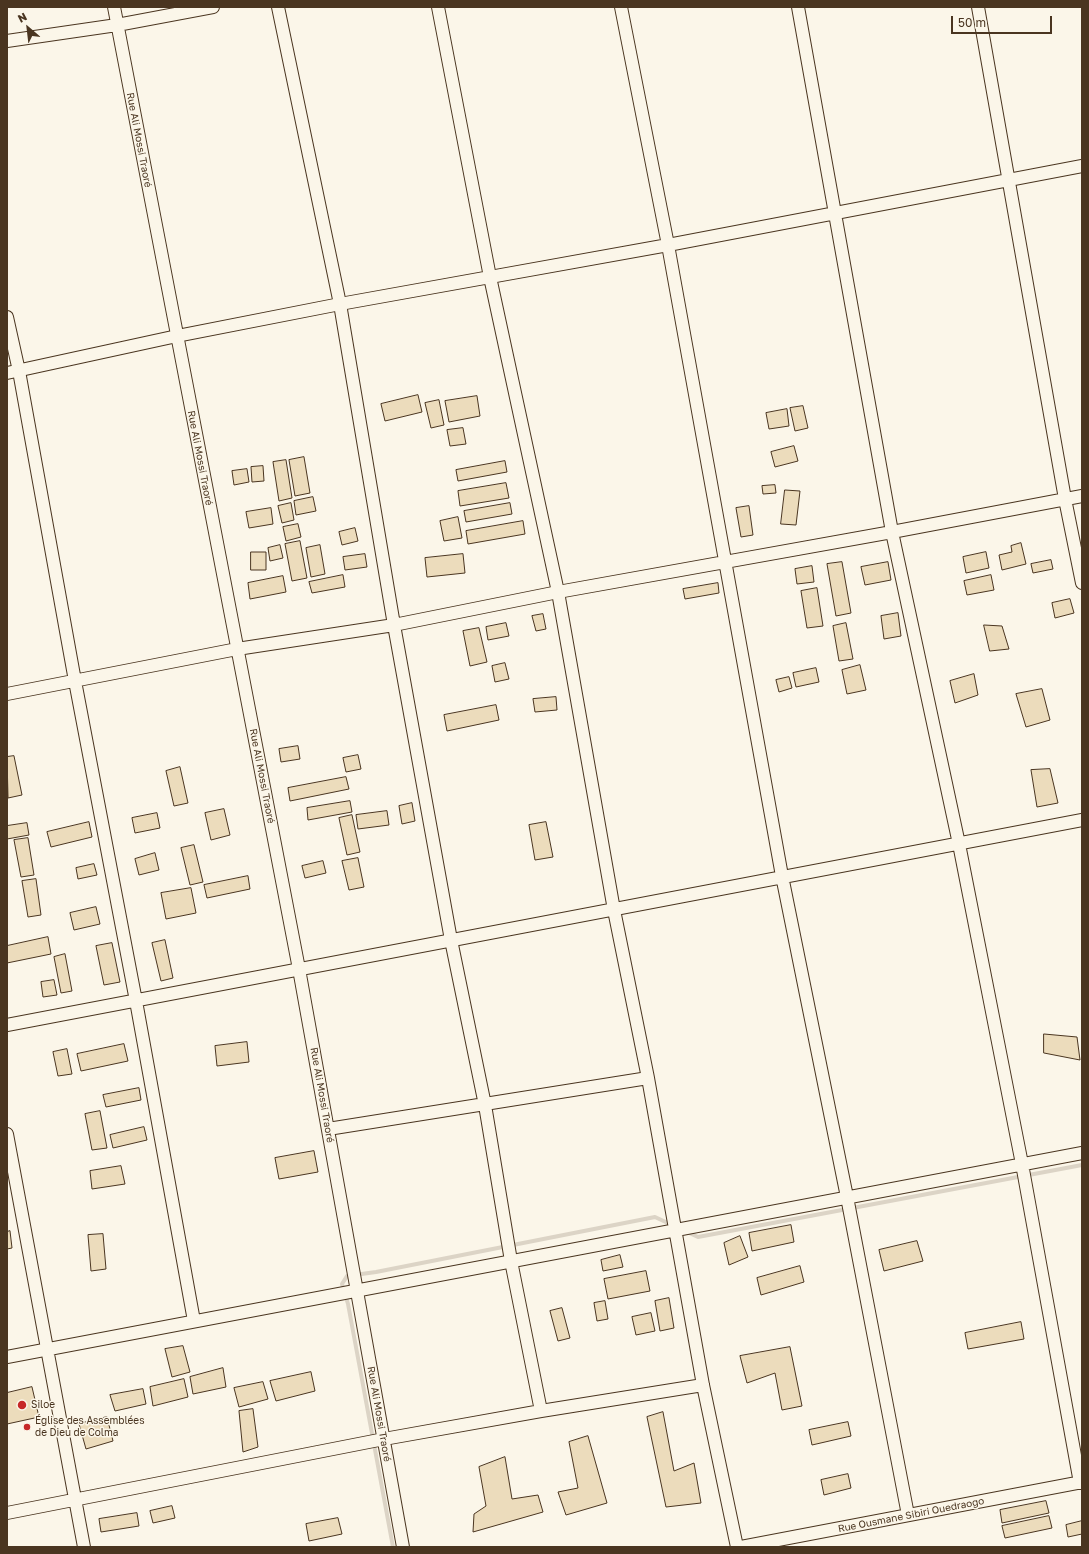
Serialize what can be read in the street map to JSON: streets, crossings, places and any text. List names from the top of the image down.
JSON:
{
  "streets": {
    "street": ["Rue Ali Mossi Traoré", "Rue Ousmane Sibiri Ouedraogo"]
  },
  "places": ["Siloe", "Église des Assemblées de Dieu de Colma"],
  "scale_bar": "50 m",
  "north": "top left"
}
